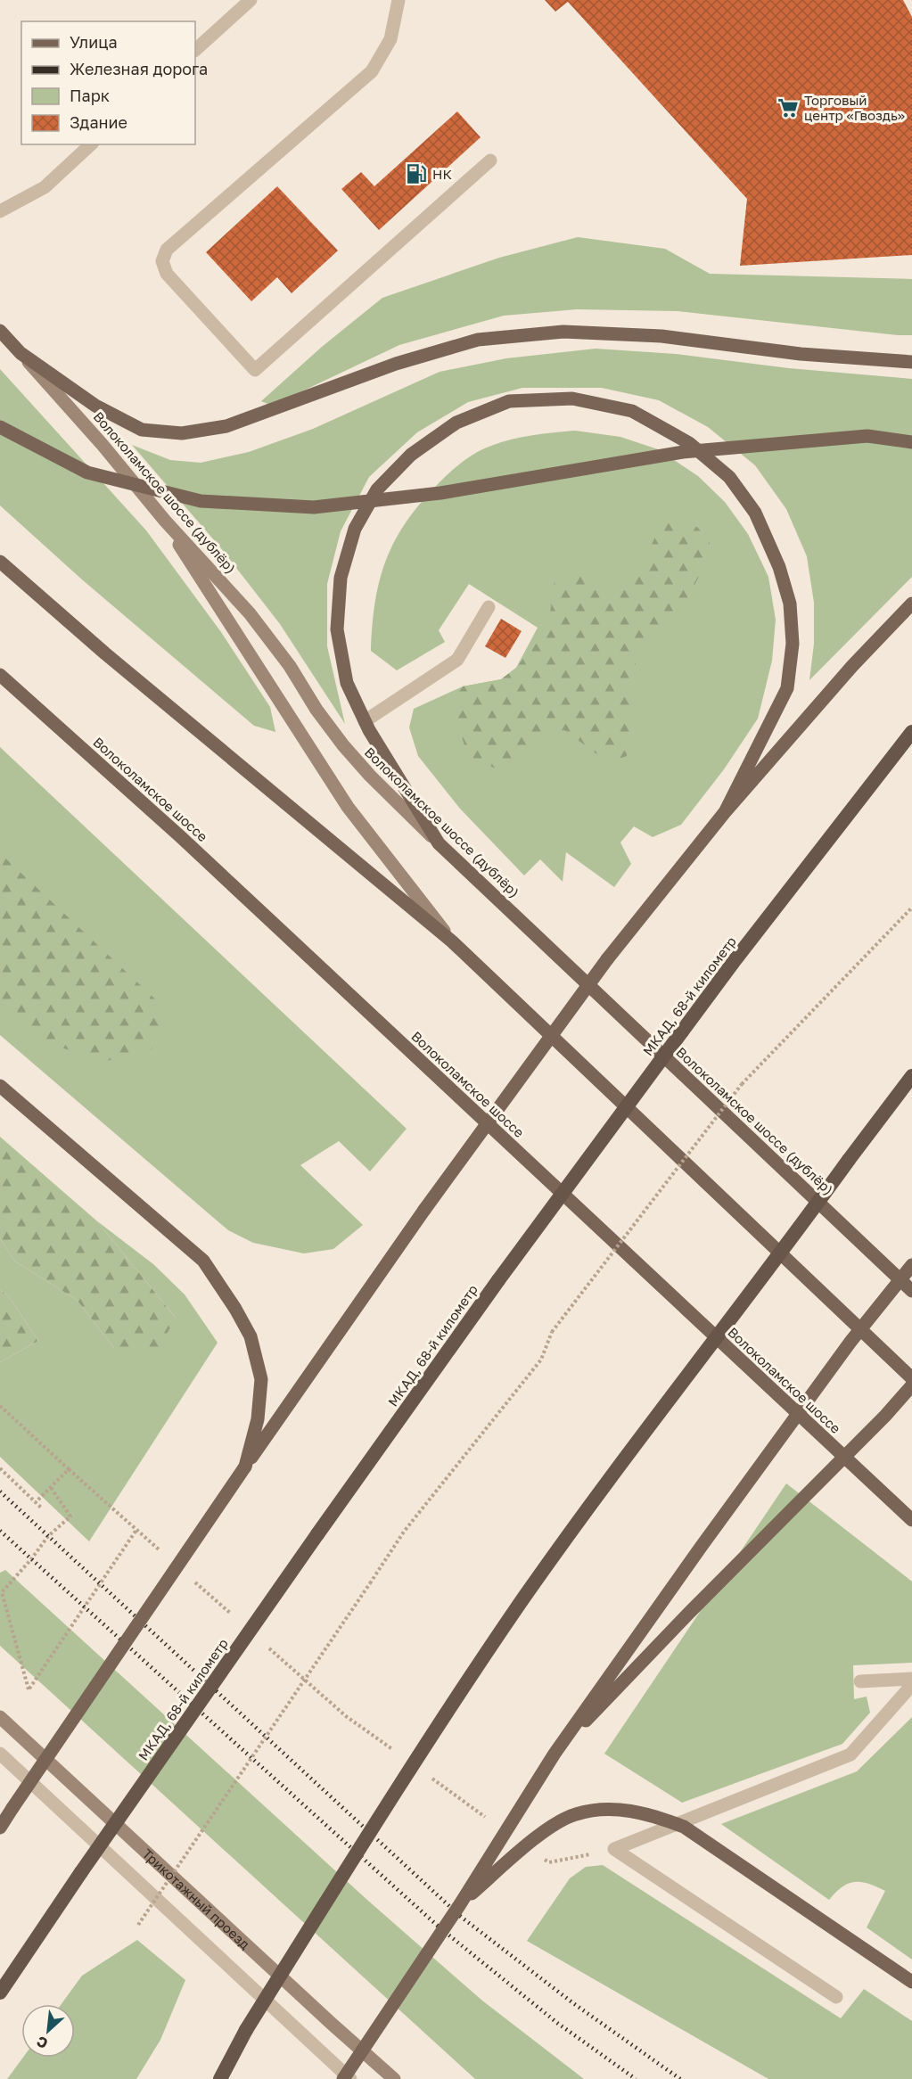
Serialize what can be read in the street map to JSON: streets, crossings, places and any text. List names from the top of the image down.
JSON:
{
  "streets": {
    "highway": ["МКАД, 68-й километр"],
    "main road": ["Волоколамское шоссе (дублёр)", "Волоколамское шоссе", "Трикотажный проезд"]
  },
  "places": {
    "supermarket": ["Торговый центр «Гвоздь»"],
    "fuel station": ["НК"]
  },
  "legend": [
    "Улица",
    "Железная дорога",
    "Парк",
    "Здание"
  ],
  "north": "bottom left"
}
